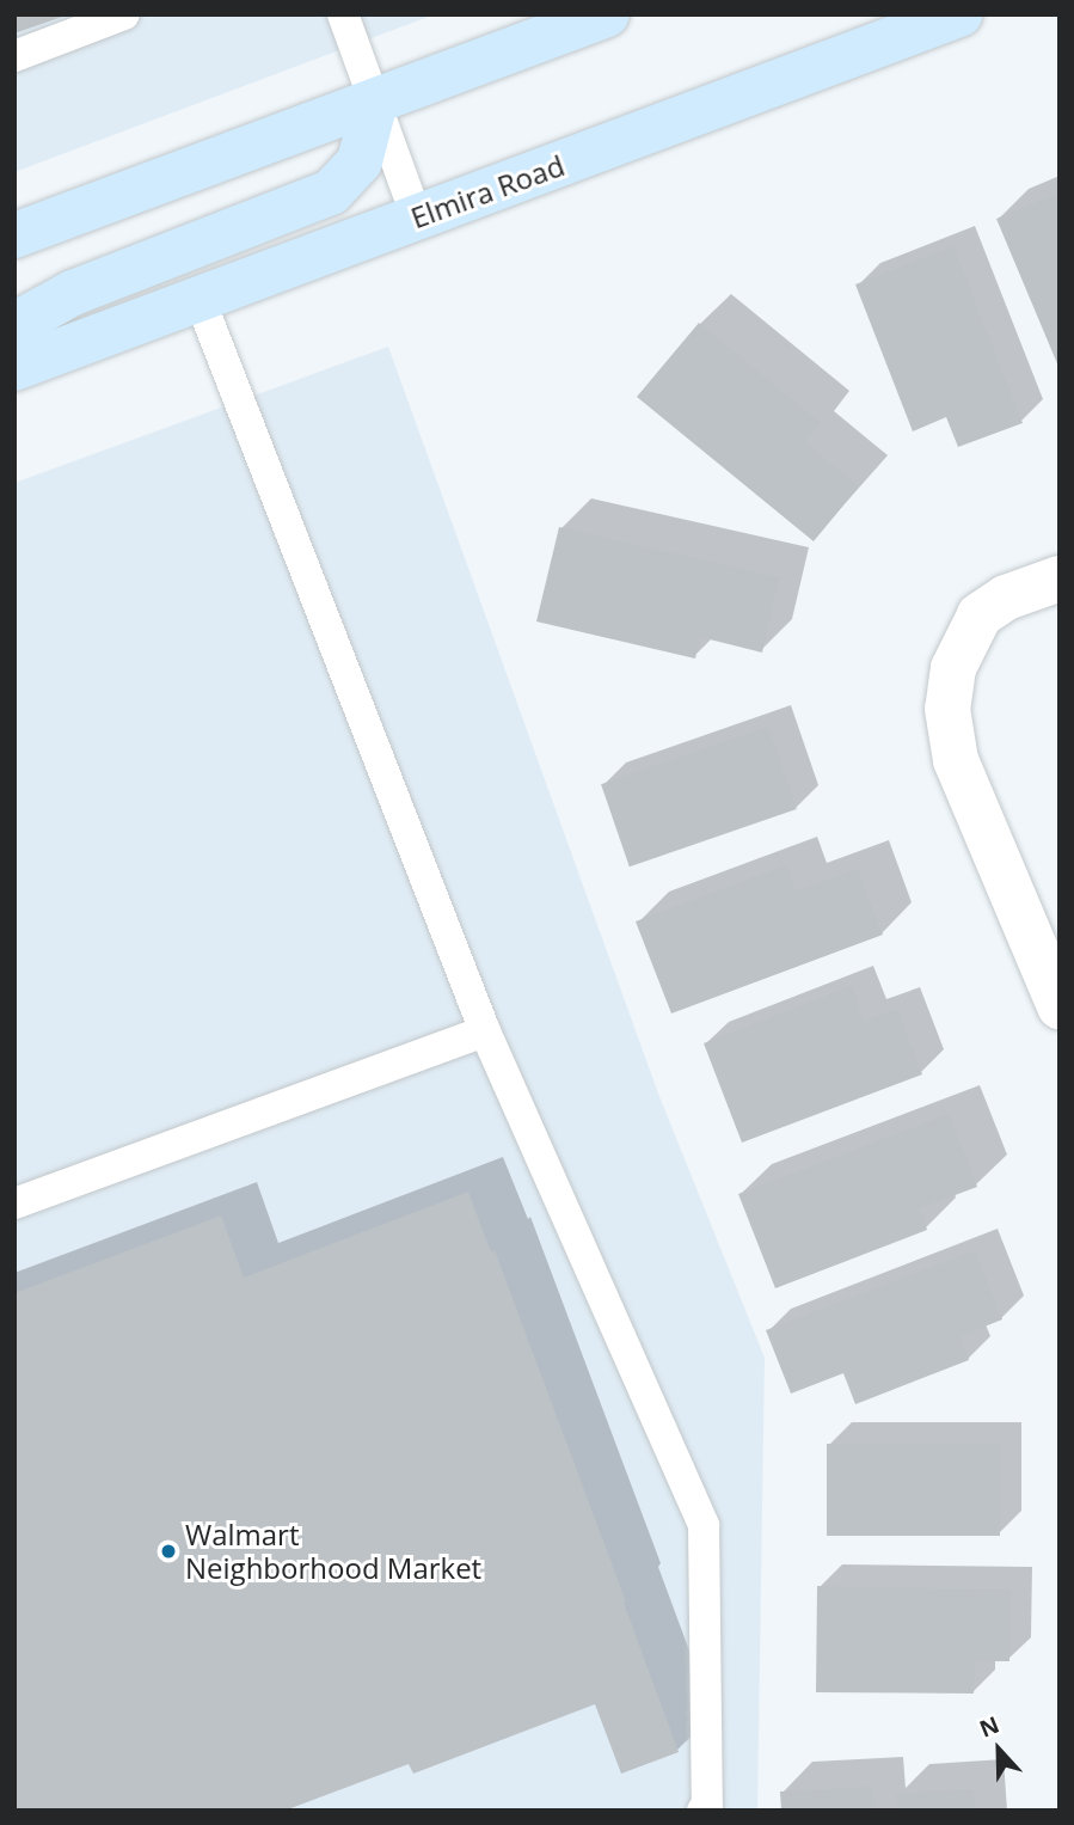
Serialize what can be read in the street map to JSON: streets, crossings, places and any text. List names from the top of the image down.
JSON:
{
  "streets": {
    "main road": ["Elmira Road"]
  },
  "places": ["Walmart Neighborhood Market"],
  "north": "top"
}
